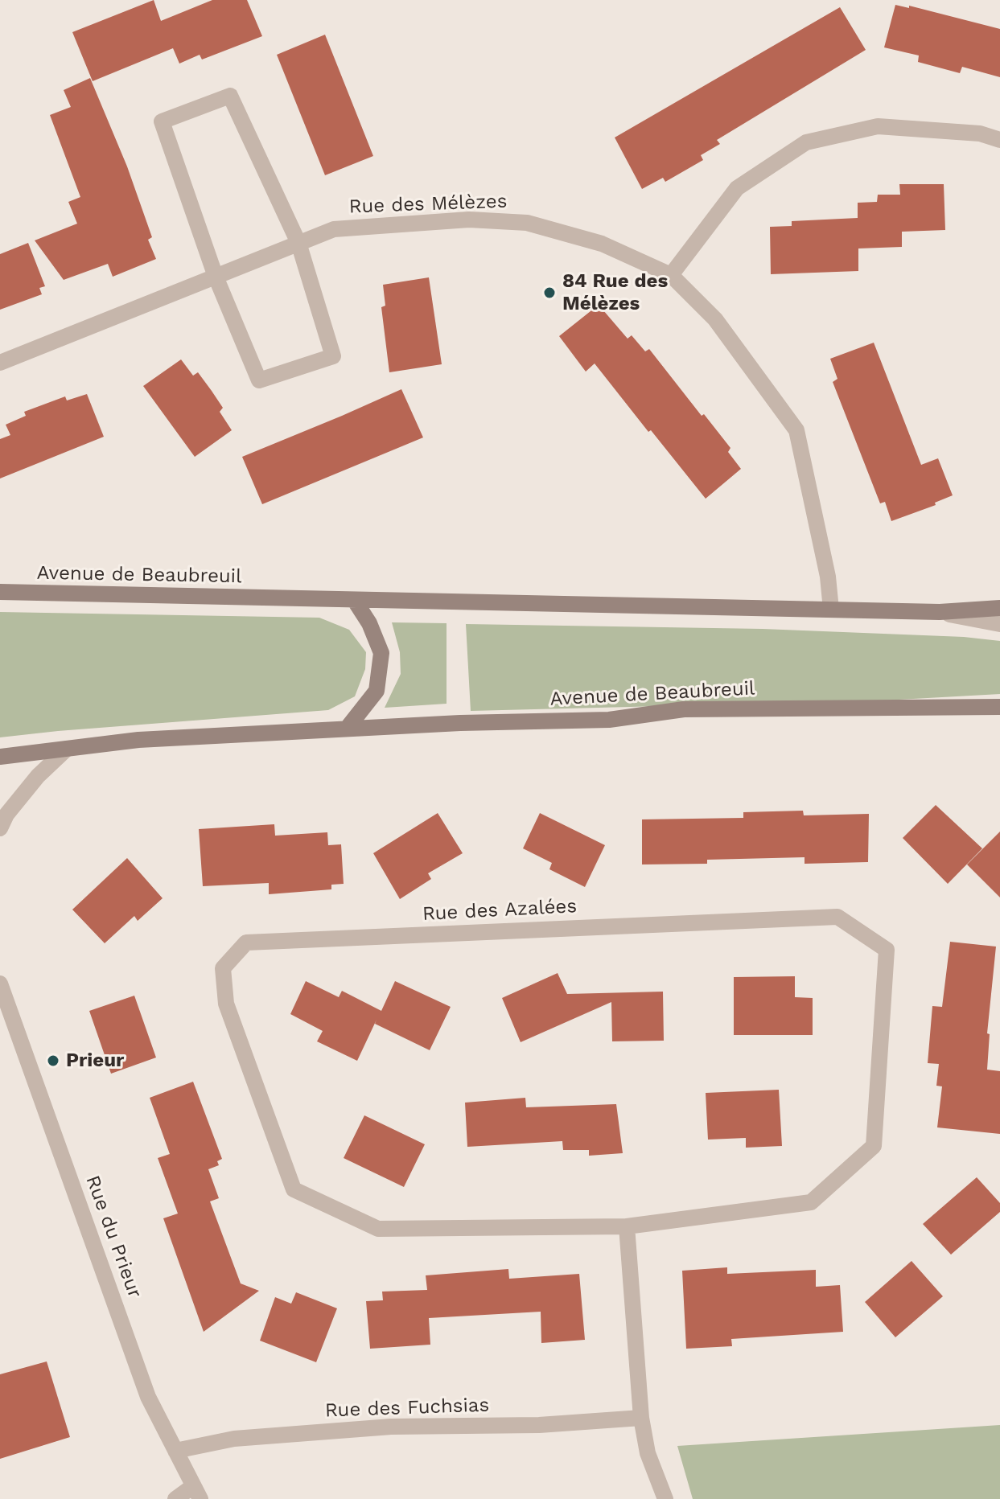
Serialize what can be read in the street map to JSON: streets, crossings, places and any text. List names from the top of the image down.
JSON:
{
  "streets": {
    "main road": ["Avenue de Beaubreuil"],
    "street": [
      "Rue des Mélèzes",
      "Rue des Azalées",
      "Rue du Prieur",
      "Rue des Fuchsias"
    ]
  },
  "crossings": [
    ["Rue des Mélèzes", "Avenue de Beaubreuil"],
    ["Rue du Prieur", "Rue des Fuchsias"]
  ],
  "places": ["84 Rue des Mélèzes", "Prieur"]
}
